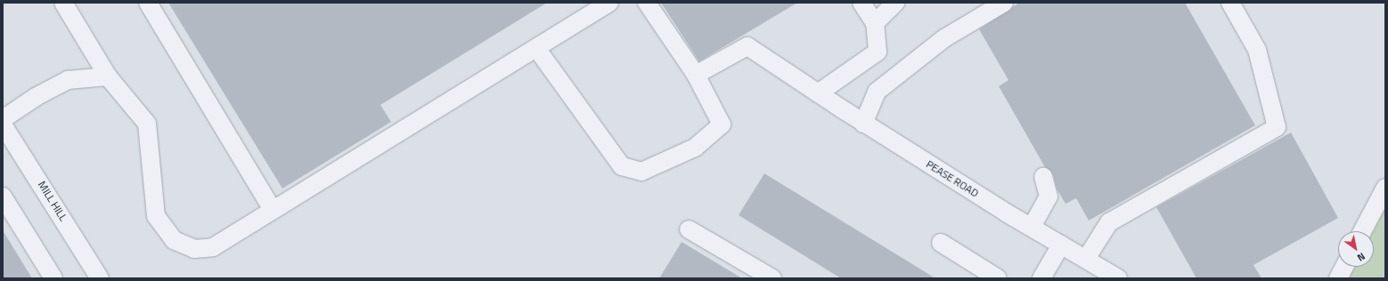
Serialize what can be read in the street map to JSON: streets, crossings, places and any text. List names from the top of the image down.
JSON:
{
  "streets": {
    "street": ["PEASE ROAD", "MILL HILL"]
  },
  "north": "bottom right"
}
